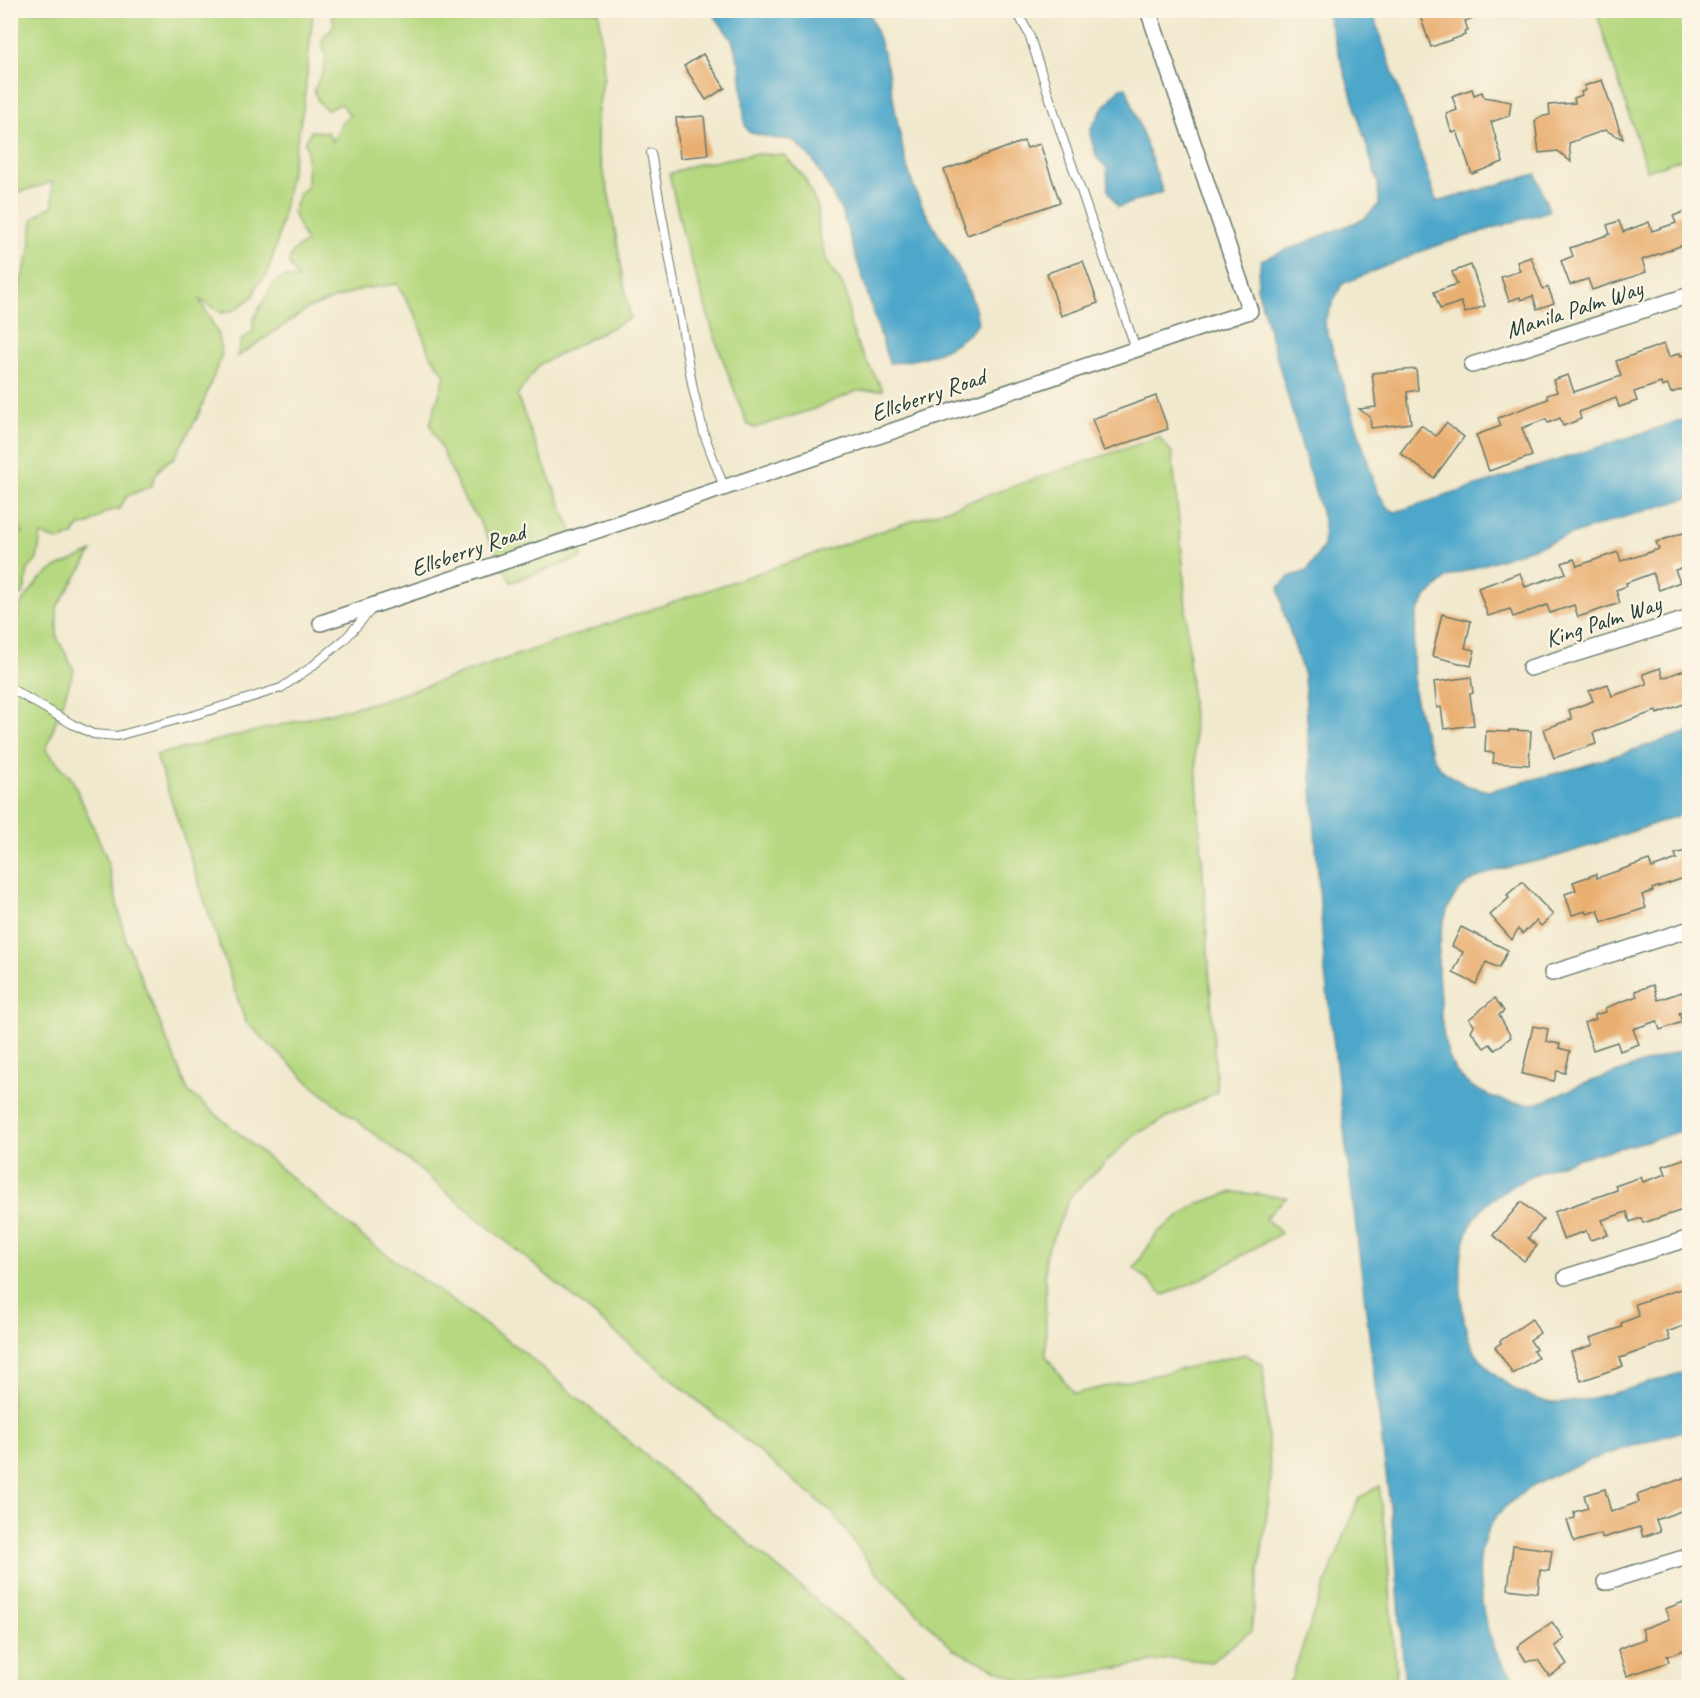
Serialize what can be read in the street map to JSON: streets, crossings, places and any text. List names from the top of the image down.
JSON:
{
  "streets": {
    "street": ["Manila Palm Way", "Ellsberry Road", "King Palm Way"]
  }
}
